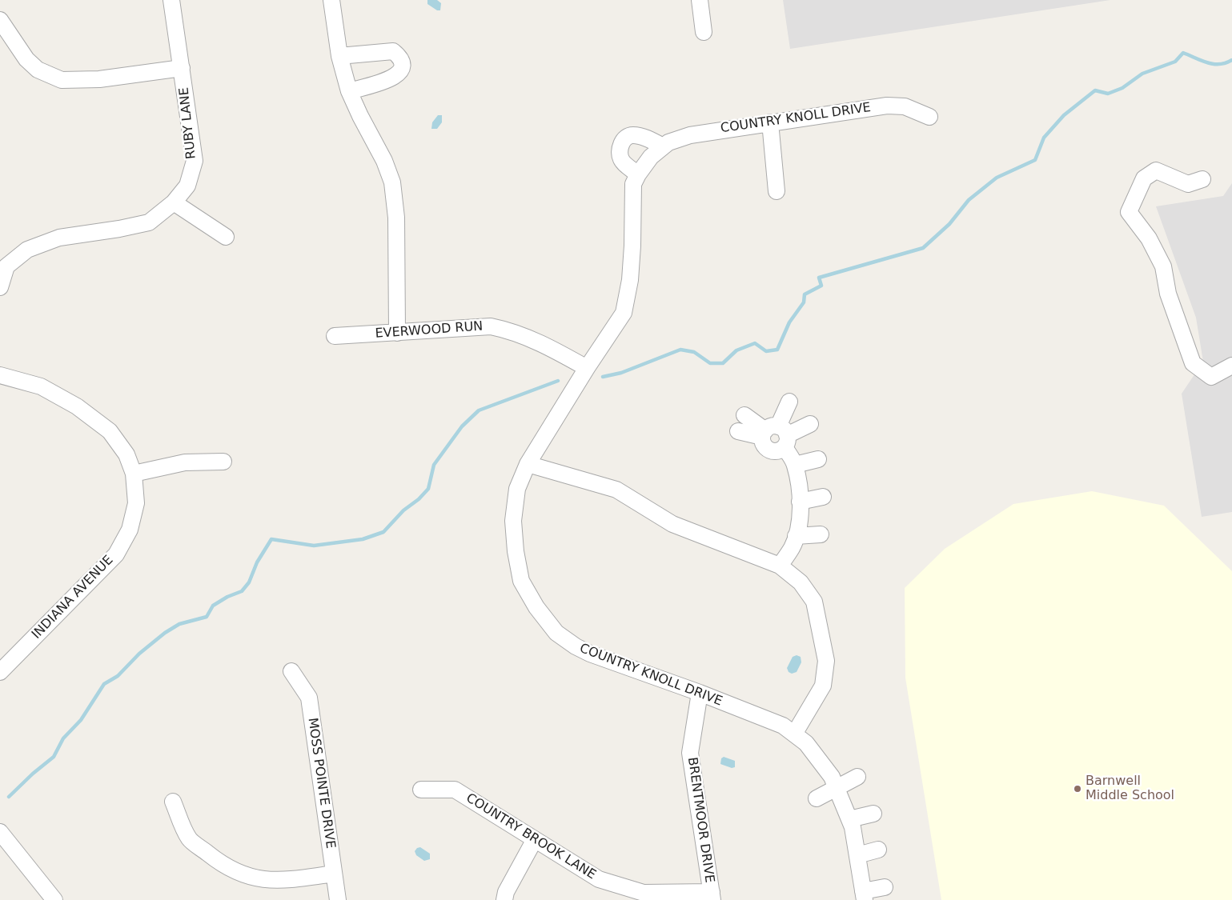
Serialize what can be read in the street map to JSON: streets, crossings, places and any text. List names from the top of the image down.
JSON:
{
  "streets": {
    "street": [
      "COUNTRY KNOLL DRIVE",
      "RUBY LANE",
      "EVERWOOD RUN",
      "INDIANA AVENUE",
      "MOSS POINTE DRIVE",
      "BRENTMOOR DRIVE",
      "COUNTRY BROOK LANE"
    ]
  },
  "crossings": [
    ["COUNTRY KNOLL DRIVE", "EVERWOOD RUN"],
    ["COUNTRY KNOLL DRIVE", "BRENTMOOR DRIVE"],
    ["BRENTMOOR DRIVE", "COUNTRY BROOK LANE"]
  ],
  "places": ["Barnwell Middle School"]
}
